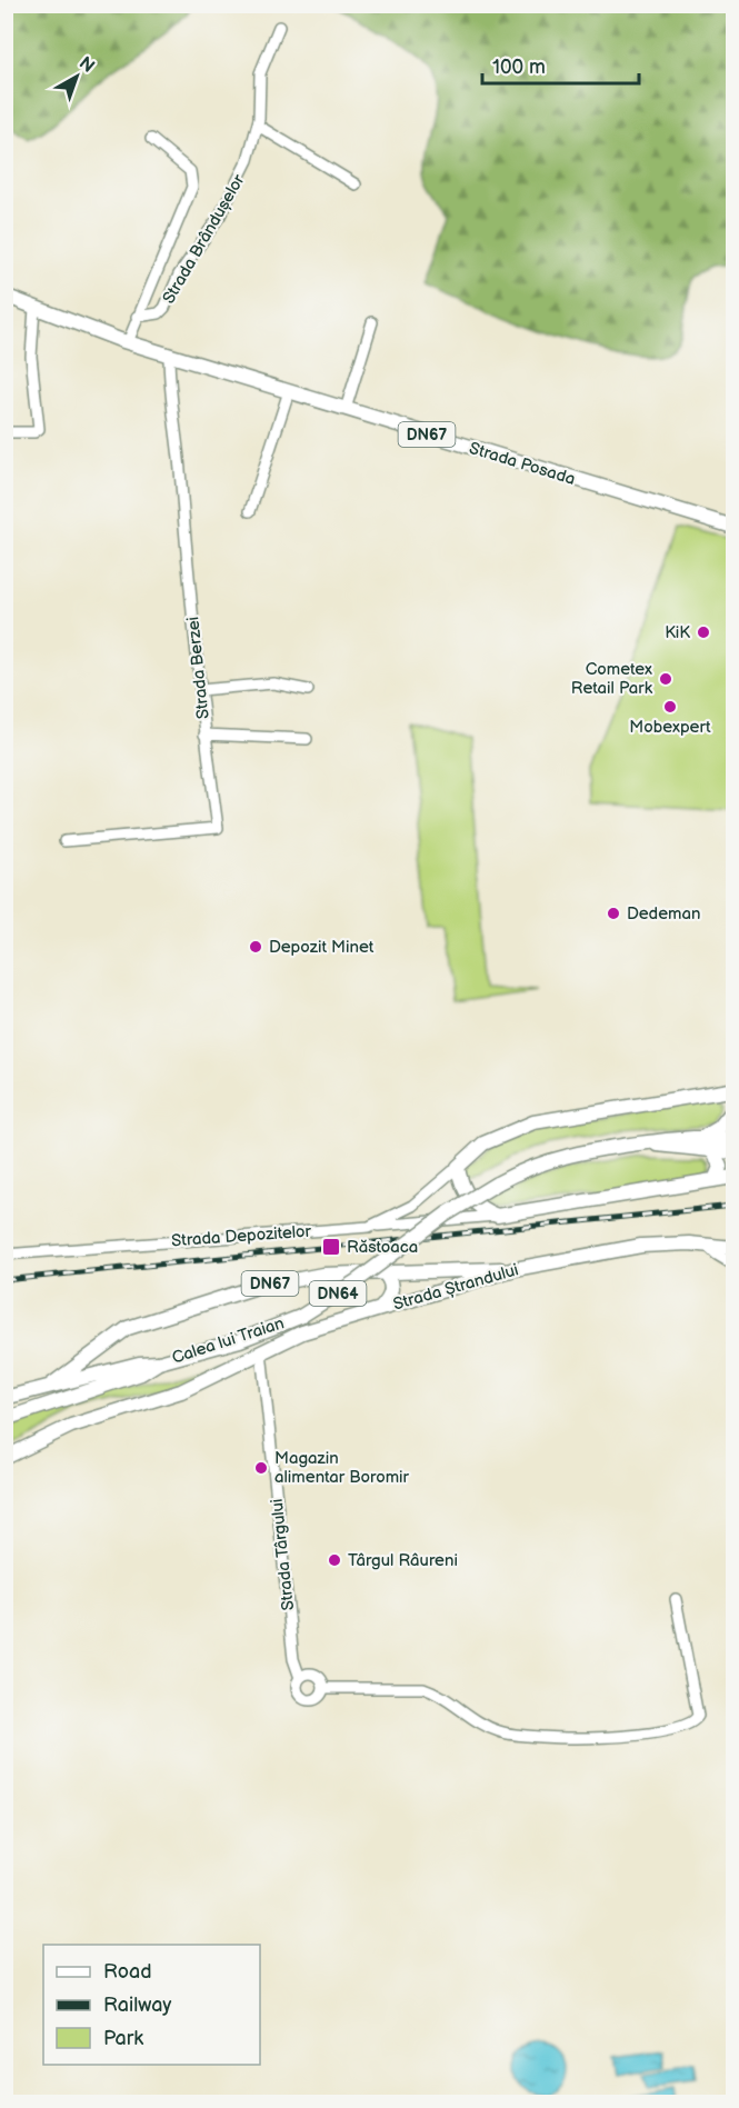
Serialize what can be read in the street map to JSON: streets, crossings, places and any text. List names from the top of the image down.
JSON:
{
  "streets": {
    "main road": [
      "DN67",
      "Strada Posada",
      "Strada Ștrandului",
      "DN64",
      "Calea lui Traian"
    ],
    "street": [
      "Strada Brândușelor",
      "Strada Berzei",
      "Strada Depozitelor",
      "Strada Târgului"
    ]
  },
  "crossings": [
    ["Strada Brândușelor", "DN67"],
    ["Strada Brândușelor", "Strada Posada"],
    ["DN67", "Strada Posada"],
    ["DN67", "Strada Ștrandului"],
    ["DN67", "Calea lui Traian"],
    ["Strada Posada", "Strada Berzei"],
    ["Strada Ștrandului", "Strada Târgului"]
  ],
  "places": {
    "other": [
      "KiK",
      "Cometex Retail Park",
      "Mobexpert",
      "Dedeman",
      "Depozit Minet",
      "Magazin alimentar Boromir",
      "Târgul Râureni"
    ],
    "transit": ["Răstoaca"]
  },
  "legend": ["Road", "Railway", "Park"],
  "scale_bar": "100 m",
  "north": "top right"
}
